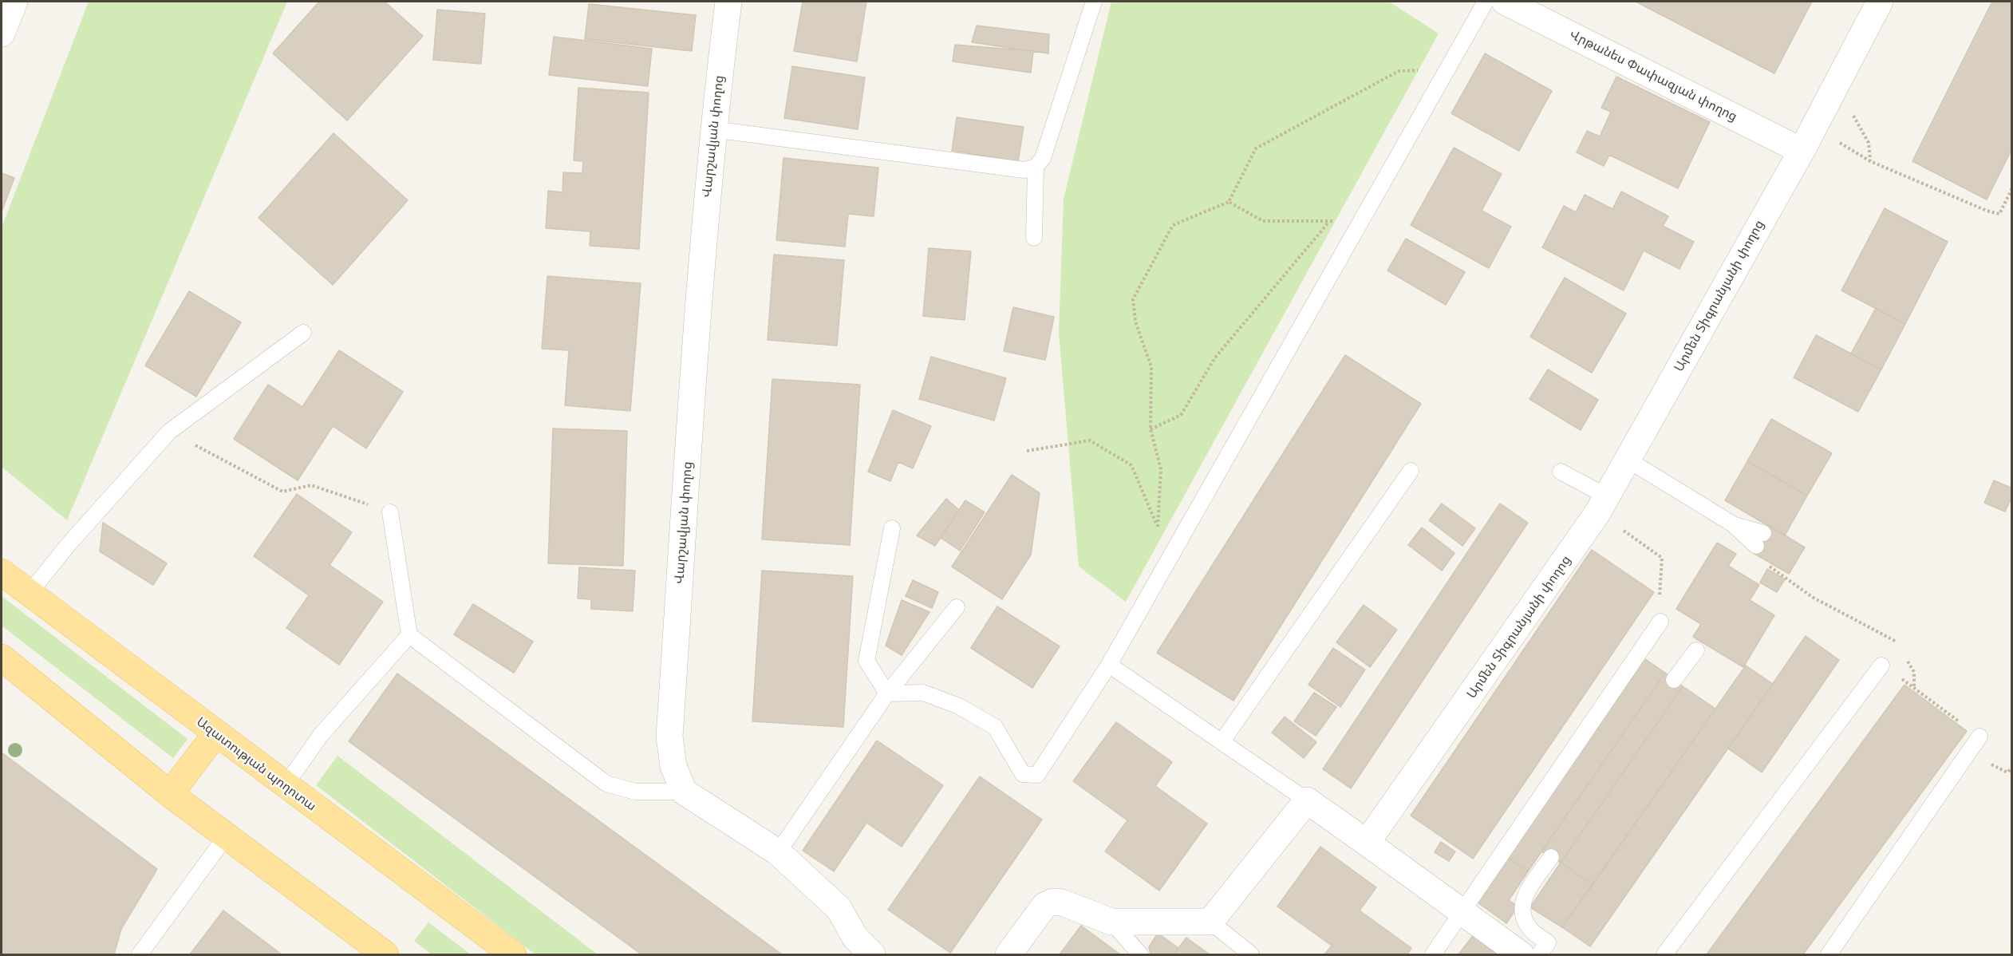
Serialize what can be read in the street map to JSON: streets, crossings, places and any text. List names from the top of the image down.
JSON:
{
  "streets": {
    "main road": ["Ազատության պողոտա"],
    "street": ["Վրթանես Փափազյան փողոց", "Վարշավյան փողոց", "Արմեն Տիգրանյանի փողոց"]
  },
  "crossings": [
    ["Վրթանես Փափազյան փողոց", "Արմեն Տիգրանյանի փողոց"]
  ]
}
